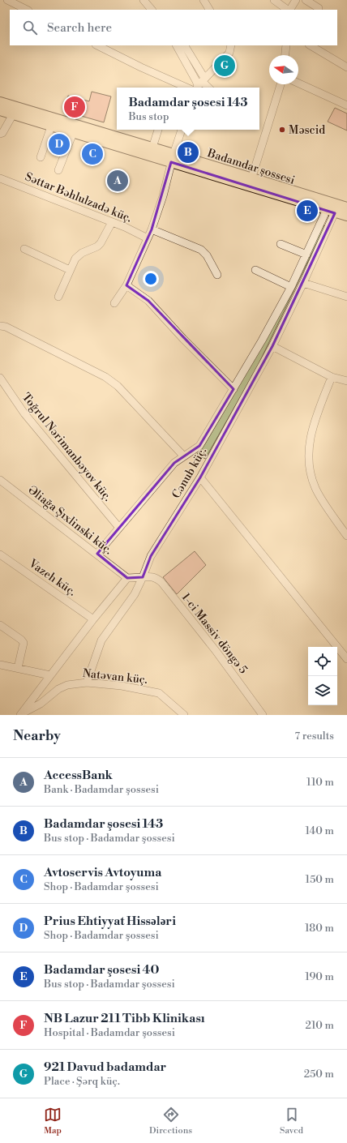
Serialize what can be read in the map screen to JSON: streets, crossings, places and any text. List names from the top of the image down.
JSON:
{
  "streets": {
    "main road": ["Badamdar şossesi"],
    "street": [
      "Səttar Bəhlulzadə küç.",
      "Toğrul Nərimanbəyov küç.",
      "Cənub küç.",
      "Əliağa Şıxlinski küç.",
      "Vazeh küç.",
      "1-ci Massiv döngə 5",
      "Natəvan küç."
    ]
  },
  "crossings": [
    ["Badamdar şossesi", "Cənub küç."],
    ["Toğrul Nərimanbəyov küç.", "Cənub küç."],
    ["Cənub küç.", "Əliağa Şıxlinski küç."],
    ["Cənub küç.", "1-ci Massiv döngə 5"],
    ["Cənub küç.", "Natəvan küç."]
  ],
  "places": ["Məscid"],
  "north": "left",
  "page": {
    "search": "Search here",
    "pins": [
      "G",
      "F",
      "D",
      "B",
      "C",
      "A",
      "E"
    ],
    "popup": ["Badamdar şosesi 143", "Bus stop"],
    "heading": ["Nearby", "7 results"],
    "list": [
      {
        "mark": "A",
        "name": "AccessBank",
        "note": "Bank · Badamdar şossesi",
        "value": "110 m"
      },
      {
        "mark": "B",
        "name": "Badamdar şosesi 143",
        "note": "Bus stop · Badamdar şossesi",
        "value": "140 m"
      },
      {
        "mark": "C",
        "name": "Avtoservis Avtoyuma",
        "note": "Shop · Badamdar şossesi",
        "value": "150 m"
      },
      {
        "mark": "D",
        "name": "Prius Ehtiyyat Hissәlәri",
        "note": "Shop · Badamdar şossesi",
        "value": "180 m"
      },
      {
        "mark": "E",
        "name": "Badamdar şosesi 40",
        "note": "Bus stop · Badamdar şossesi",
        "value": "190 m"
      },
      {
        "mark": "F",
        "name": "NB Lazur 211 Tibb Klinikası",
        "note": "Hospital · Badamdar şossesi",
        "value": "210 m"
      },
      {
        "mark": "G",
        "name": "921 Davud badamdar",
        "note": "Place · Şərq küç.",
        "value": "250 m"
      }
    ],
    "nav": ["Map", "Directions", "Saved"]
  }
}
